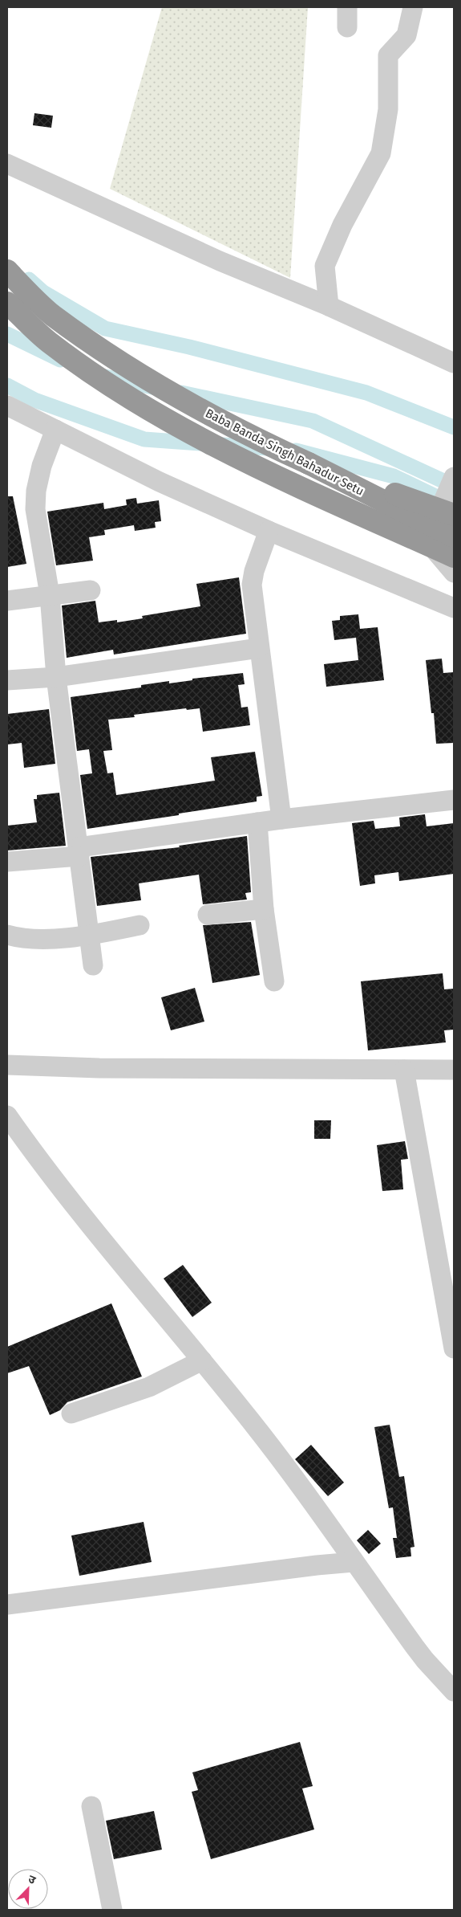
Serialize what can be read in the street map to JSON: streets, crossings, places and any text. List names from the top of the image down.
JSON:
{
  "streets": {
    "highway": ["Baba Banda Singh Bahadur Setu"]
  },
  "north": "top right"
}
